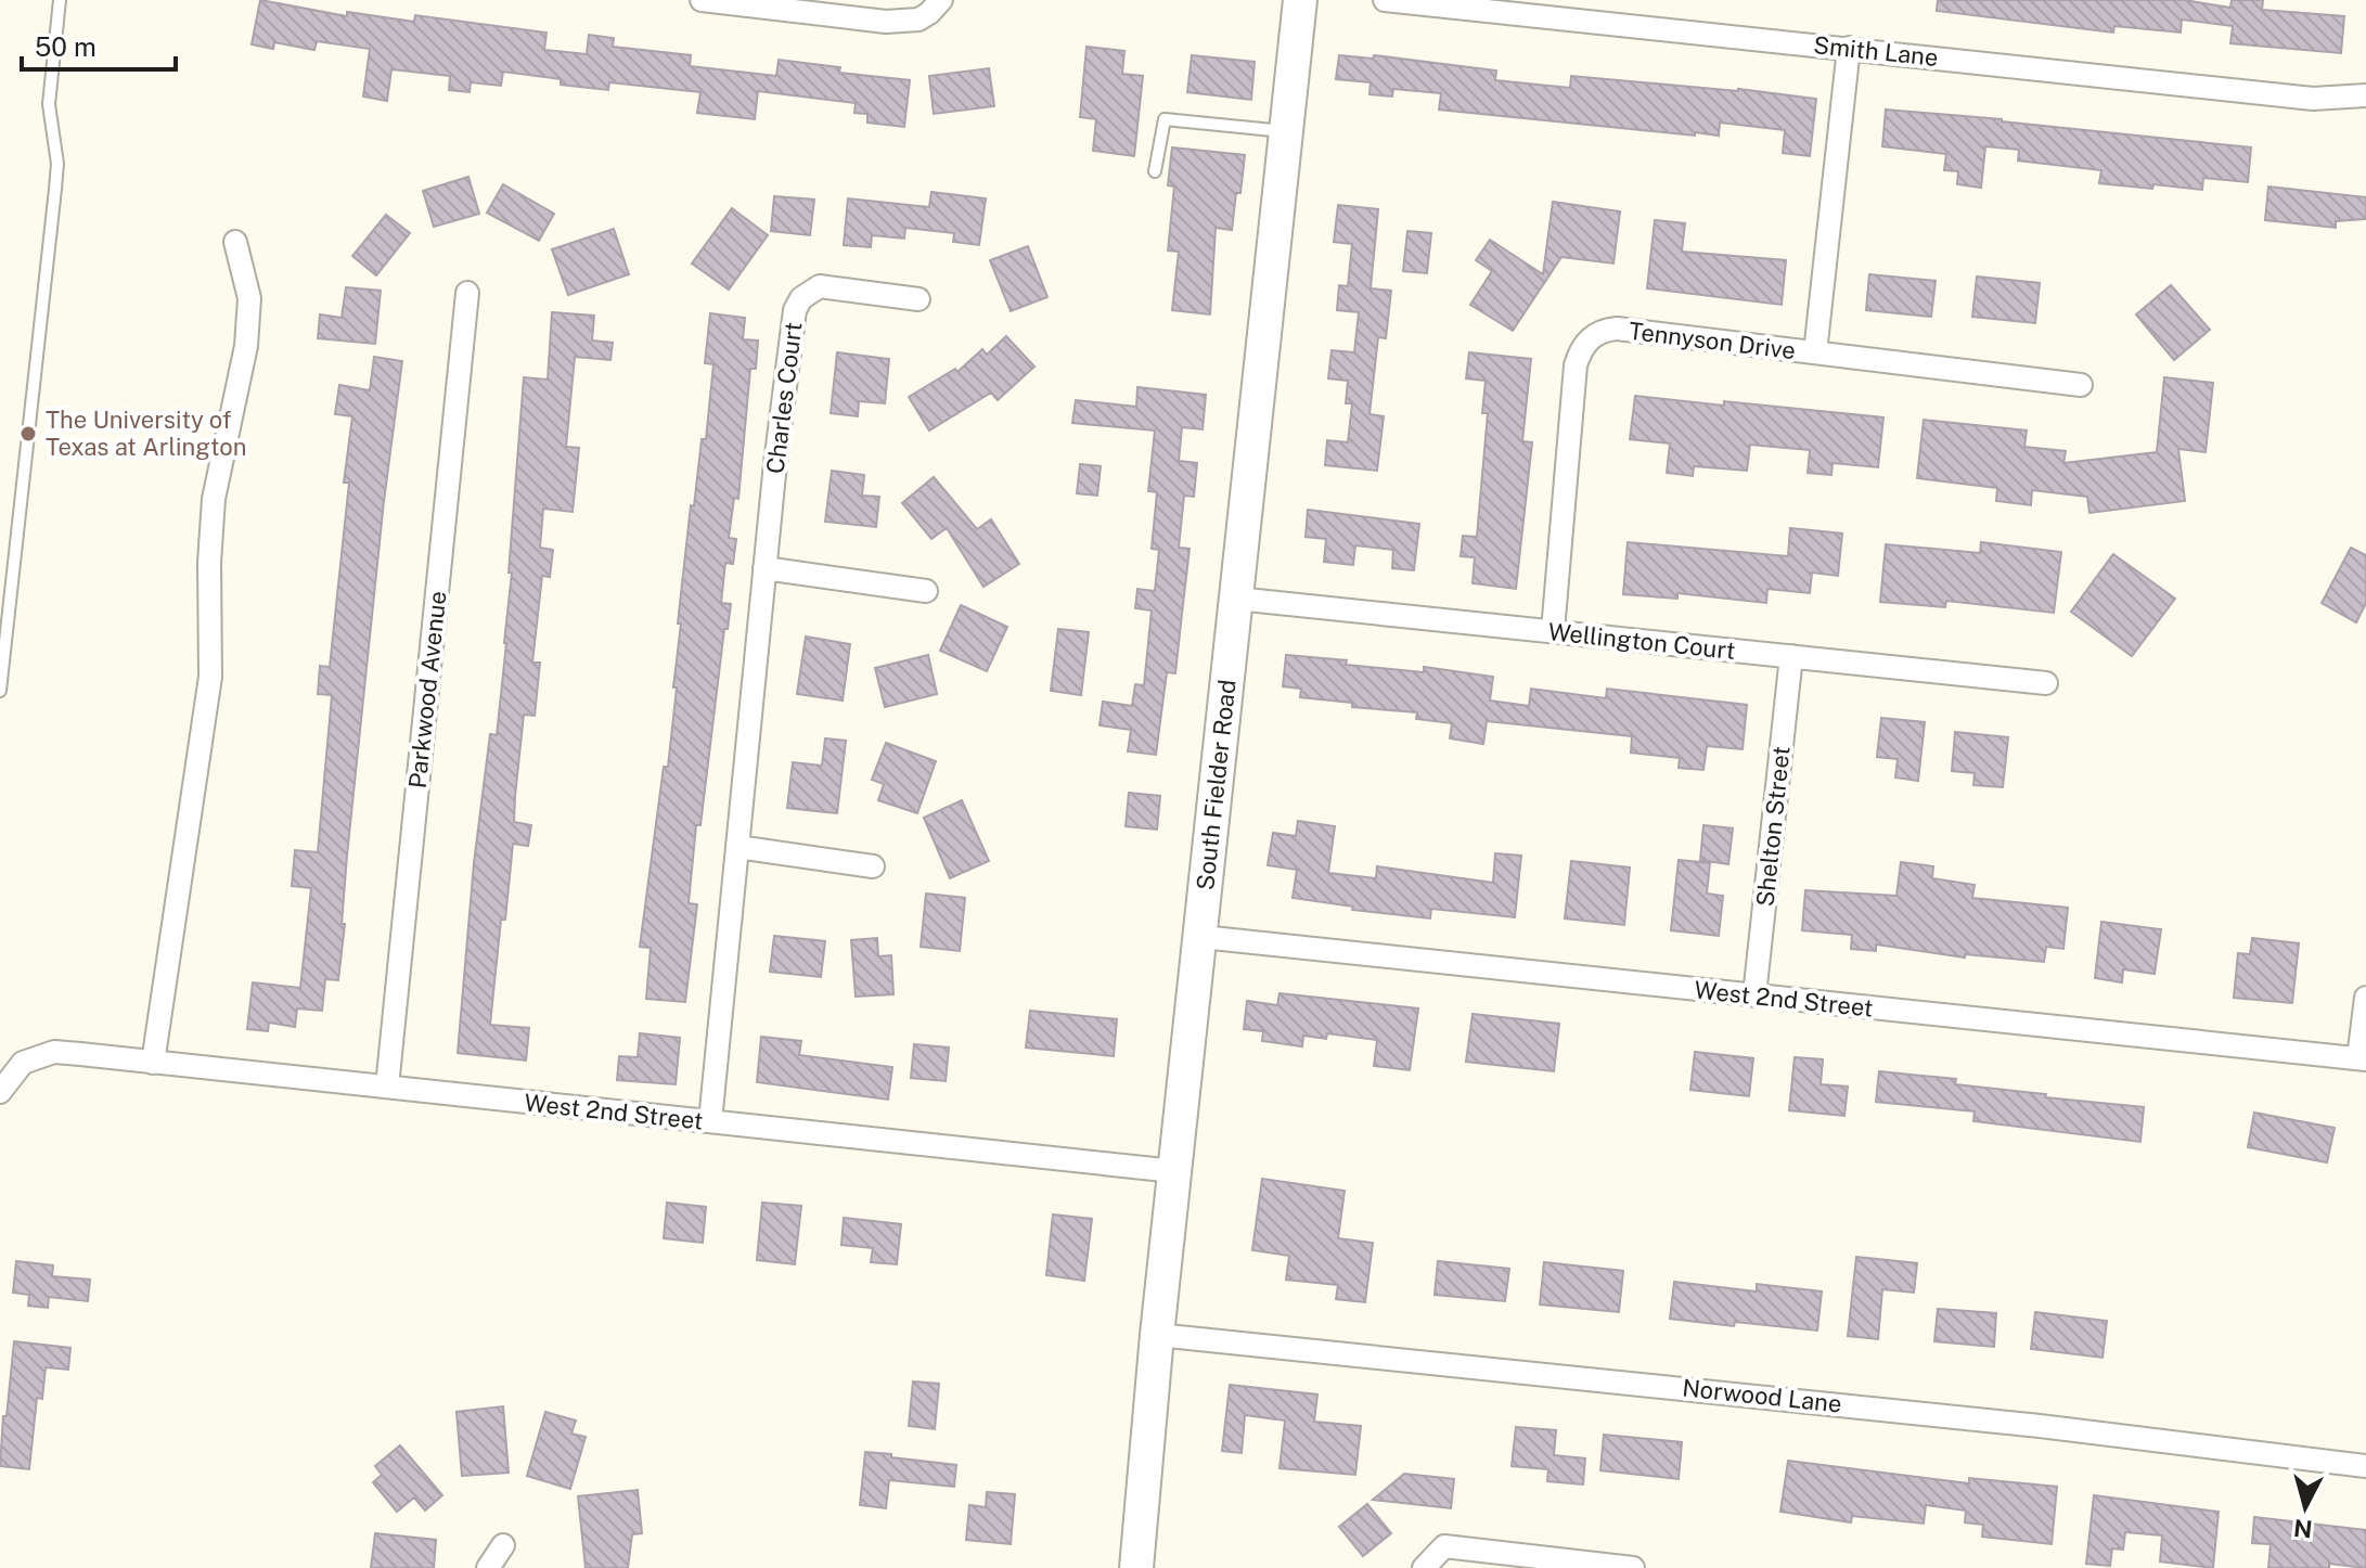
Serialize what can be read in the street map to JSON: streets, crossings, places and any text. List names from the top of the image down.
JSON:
{
  "streets": {
    "main road": ["South Fielder Road"],
    "street": [
      "Smith Lane",
      "Tennyson Drive",
      "Charles Court",
      "Wellington Court",
      "Parkwood Avenue",
      "Shelton Street",
      "West 2nd Street",
      "Norwood Lane"
    ]
  },
  "crossings": [
    ["Tennyson Drive", "Wellington Court"],
    ["Charles Court", "West 2nd Street"],
    ["Wellington Court", "South Fielder Road"],
    ["Wellington Court", "Shelton Street"],
    ["Parkwood Avenue", "West 2nd Street"],
    ["South Fielder Road", "West 2nd Street"],
    ["South Fielder Road", "Norwood Lane"],
    ["Shelton Street", "West 2nd Street"]
  ],
  "places": ["The University of Texas at Arlington"],
  "scale_bar": "50 m",
  "north": "bottom"
}
